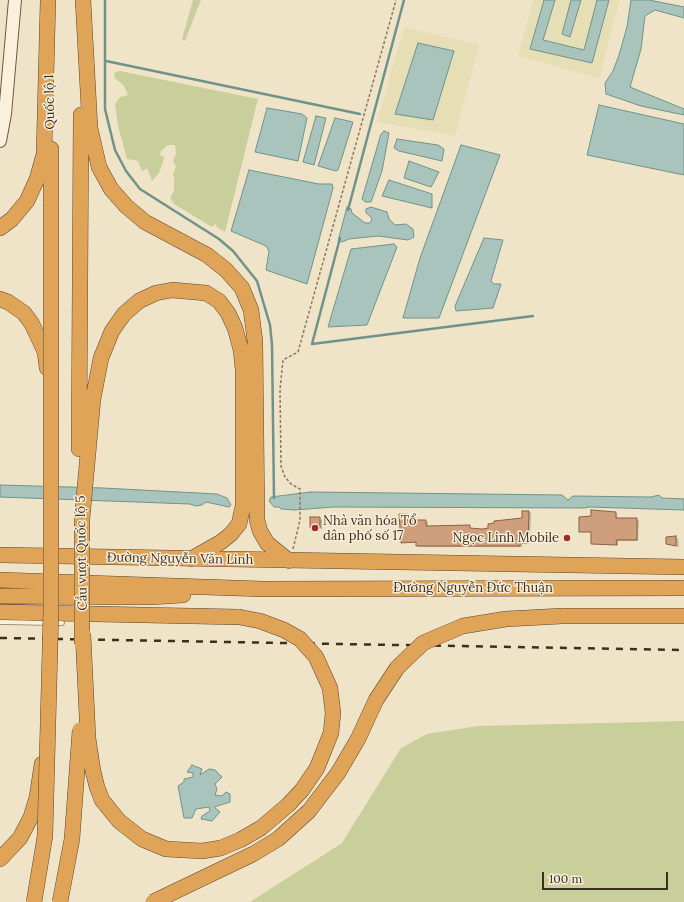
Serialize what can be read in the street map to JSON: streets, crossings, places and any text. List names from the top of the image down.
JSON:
{
  "streets": {
    "highway": [
      "Quốc lộ 1",
      "Cầu vượt Quốc lộ 5",
      "Đường Nguyễn Văn Linh",
      "Đường Nguyễn Đức Thuận"
    ]
  },
  "crossings": [
    ["Đường Nguyễn Văn Linh", "Đường Nguyễn Đức Thuận"]
  ],
  "places": ["Nhà văn hóa Tổ dân phố số 17", "Ngọc Linh Mobile"],
  "scale_bar": "100 m"
}
